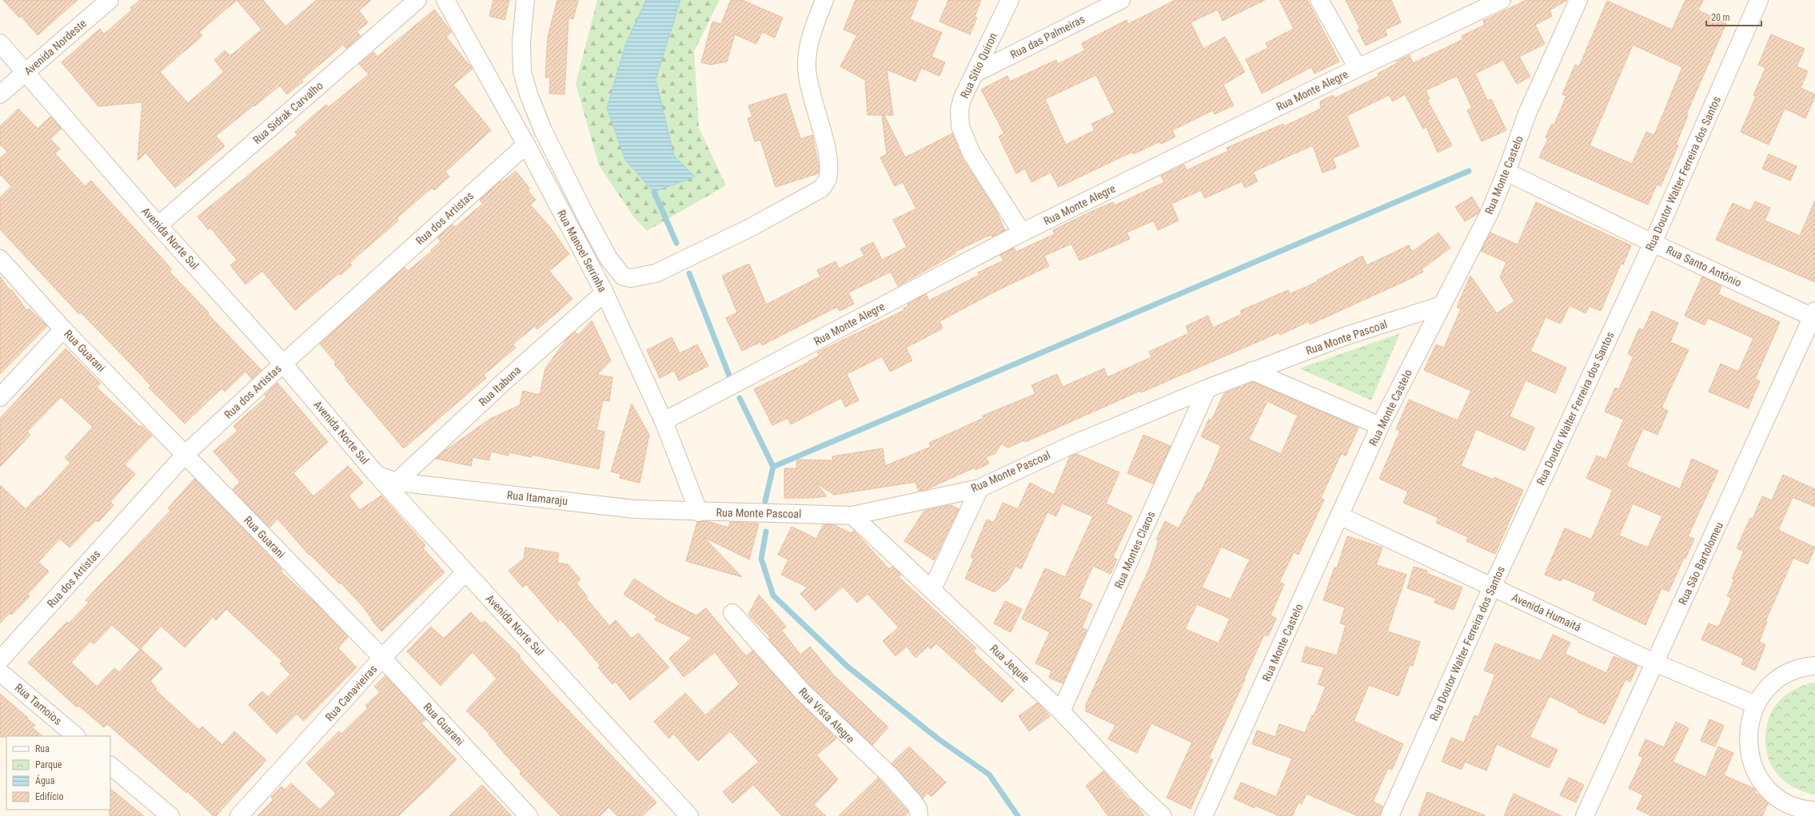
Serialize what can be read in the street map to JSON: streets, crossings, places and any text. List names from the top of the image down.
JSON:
{
  "streets": {
    "street": [
      "Rua das Palmeiras",
      "Avenida Nordeste",
      "Rua Sítio Quiron",
      "Rua Monte Alegre",
      "Rua Sidrak Carvalho",
      "Rua Doutor Walter Ferreira dos Santos",
      "Rua Monte Castelo",
      "Rua dos Artistas",
      "Avenida Norte Sul",
      "Rua Manoel Serrinha",
      "Rua Santo Antônio",
      "Rua Monte Pascoal",
      "Rua Guarani",
      "Rua Itabuna",
      "Rua Itamaraju",
      "Rua Montes Claros",
      "Rua São Bartolomeu",
      "Avenida Humaitá",
      "Rua Jequie",
      "Rua Canavieiras",
      "Rua Tamoios",
      "Rua Vista Alegre"
    ]
  },
  "crossings": [
    ["Rua das Palmeiras", "Rua Sítio Quiron"],
    ["Avenida Nordeste", "Avenida Norte Sul"],
    ["Rua Sítio Quiron", "Rua Monte Alegre"],
    ["Rua Monte Alegre", "Rua Manoel Serrinha"],
    ["Rua Sidrak Carvalho", "Avenida Norte Sul"],
    ["Rua Doutor Walter Ferreira dos Santos", "Rua Santo Antônio"],
    ["Rua Doutor Walter Ferreira dos Santos", "Avenida Humaitá"],
    ["Rua Monte Castelo", "Rua Santo Antônio"],
    ["Rua Monte Castelo", "Rua Monte Pascoal"],
    ["Rua Monte Castelo", "Avenida Humaitá"],
    ["Rua dos Artistas", "Avenida Norte Sul"],
    ["Rua dos Artistas", "Rua Manoel Serrinha"],
    ["Rua dos Artistas", "Rua Guarani"],
    ["Avenida Norte Sul", "Rua Itamaraju"],
    ["Avenida Norte Sul", "Rua Canavieiras"],
    ["Rua Manoel Serrinha", "Rua Monte Pascoal"],
    ["Rua Manoel Serrinha", "Rua Itabuna"],
    ["Rua Manoel Serrinha", "Rua Itamaraju"],
    ["Rua Santo Antônio", "Rua São Bartolomeu"],
    ["Rua Monte Pascoal", "Rua Itamaraju"],
    ["Rua Monte Pascoal", "Rua Montes Claros"],
    ["Rua Monte Pascoal", "Rua Jequie"],
    ["Rua Guarani", "Rua Canavieiras"],
    ["Rua Itabuna", "Rua Itamaraju"],
    ["Rua Montes Claros", "Rua Jequie"],
    ["Rua São Bartolomeu", "Avenida Humaitá"]
  ],
  "legend": [
    "Rua",
    "Parque",
    "Água",
    "Edifício"
  ],
  "scale_bar": "20 m"
}
